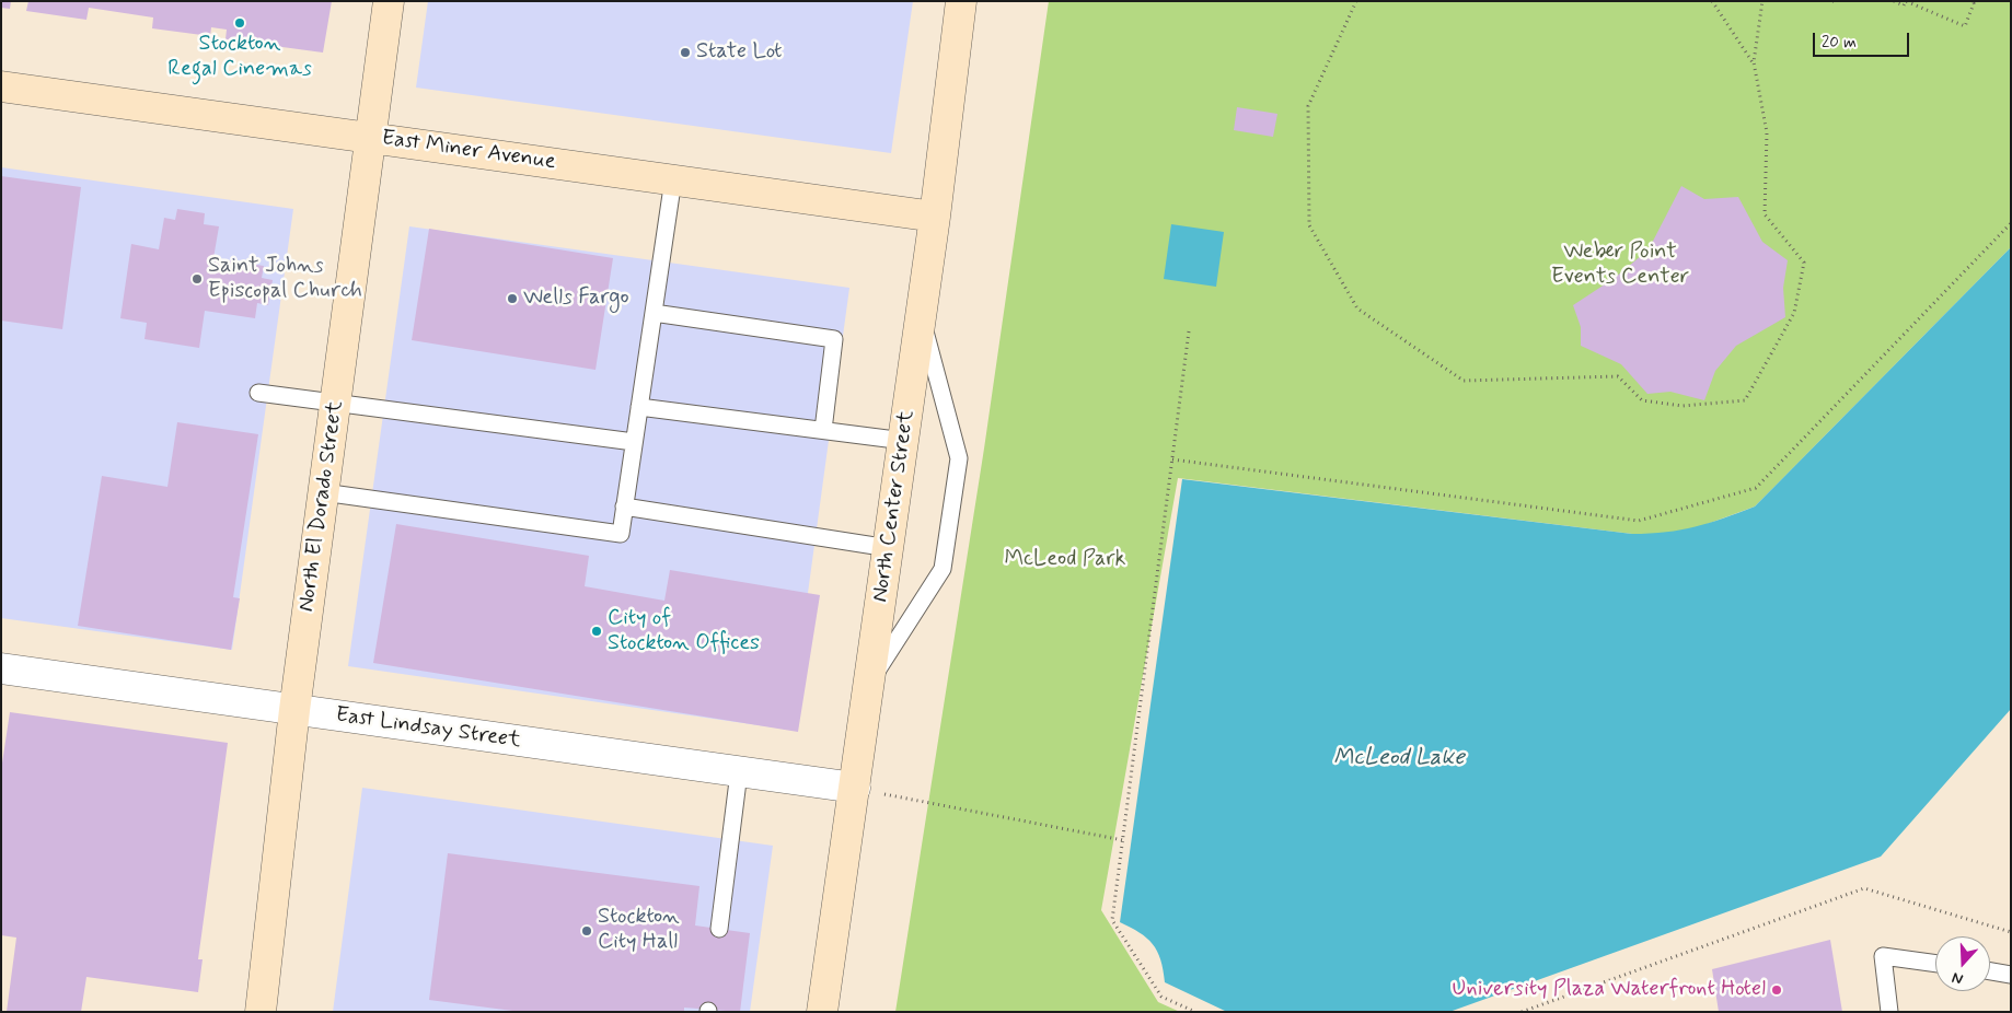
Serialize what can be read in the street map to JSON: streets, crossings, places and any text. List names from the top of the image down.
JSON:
{
  "streets": {
    "main road": ["East Miner Avenue", "North El Dorado Street", "North Center Street"],
    "street": ["East Lindsay Street"]
  },
  "crossings": [
    ["East Miner Avenue", "North El Dorado Street"],
    ["East Miner Avenue", "North Center Street"],
    ["North El Dorado Street", "East Lindsay Street"],
    ["North Center Street", "East Lindsay Street"]
  ],
  "water": ["McLeod Lake"],
  "parks": ["Weber Point Events Center", "McLeod Park"],
  "places": [
    "Stockton Regal Cinemas",
    "State Lot",
    "Saint Johns Episcopal Church",
    "Wells Fargo",
    "City of Stockton Offices",
    "Stockton City Hall",
    "University Plaza Waterfront Hotel"
  ],
  "scale_bar": "20 m",
  "north": "bottom"
}
